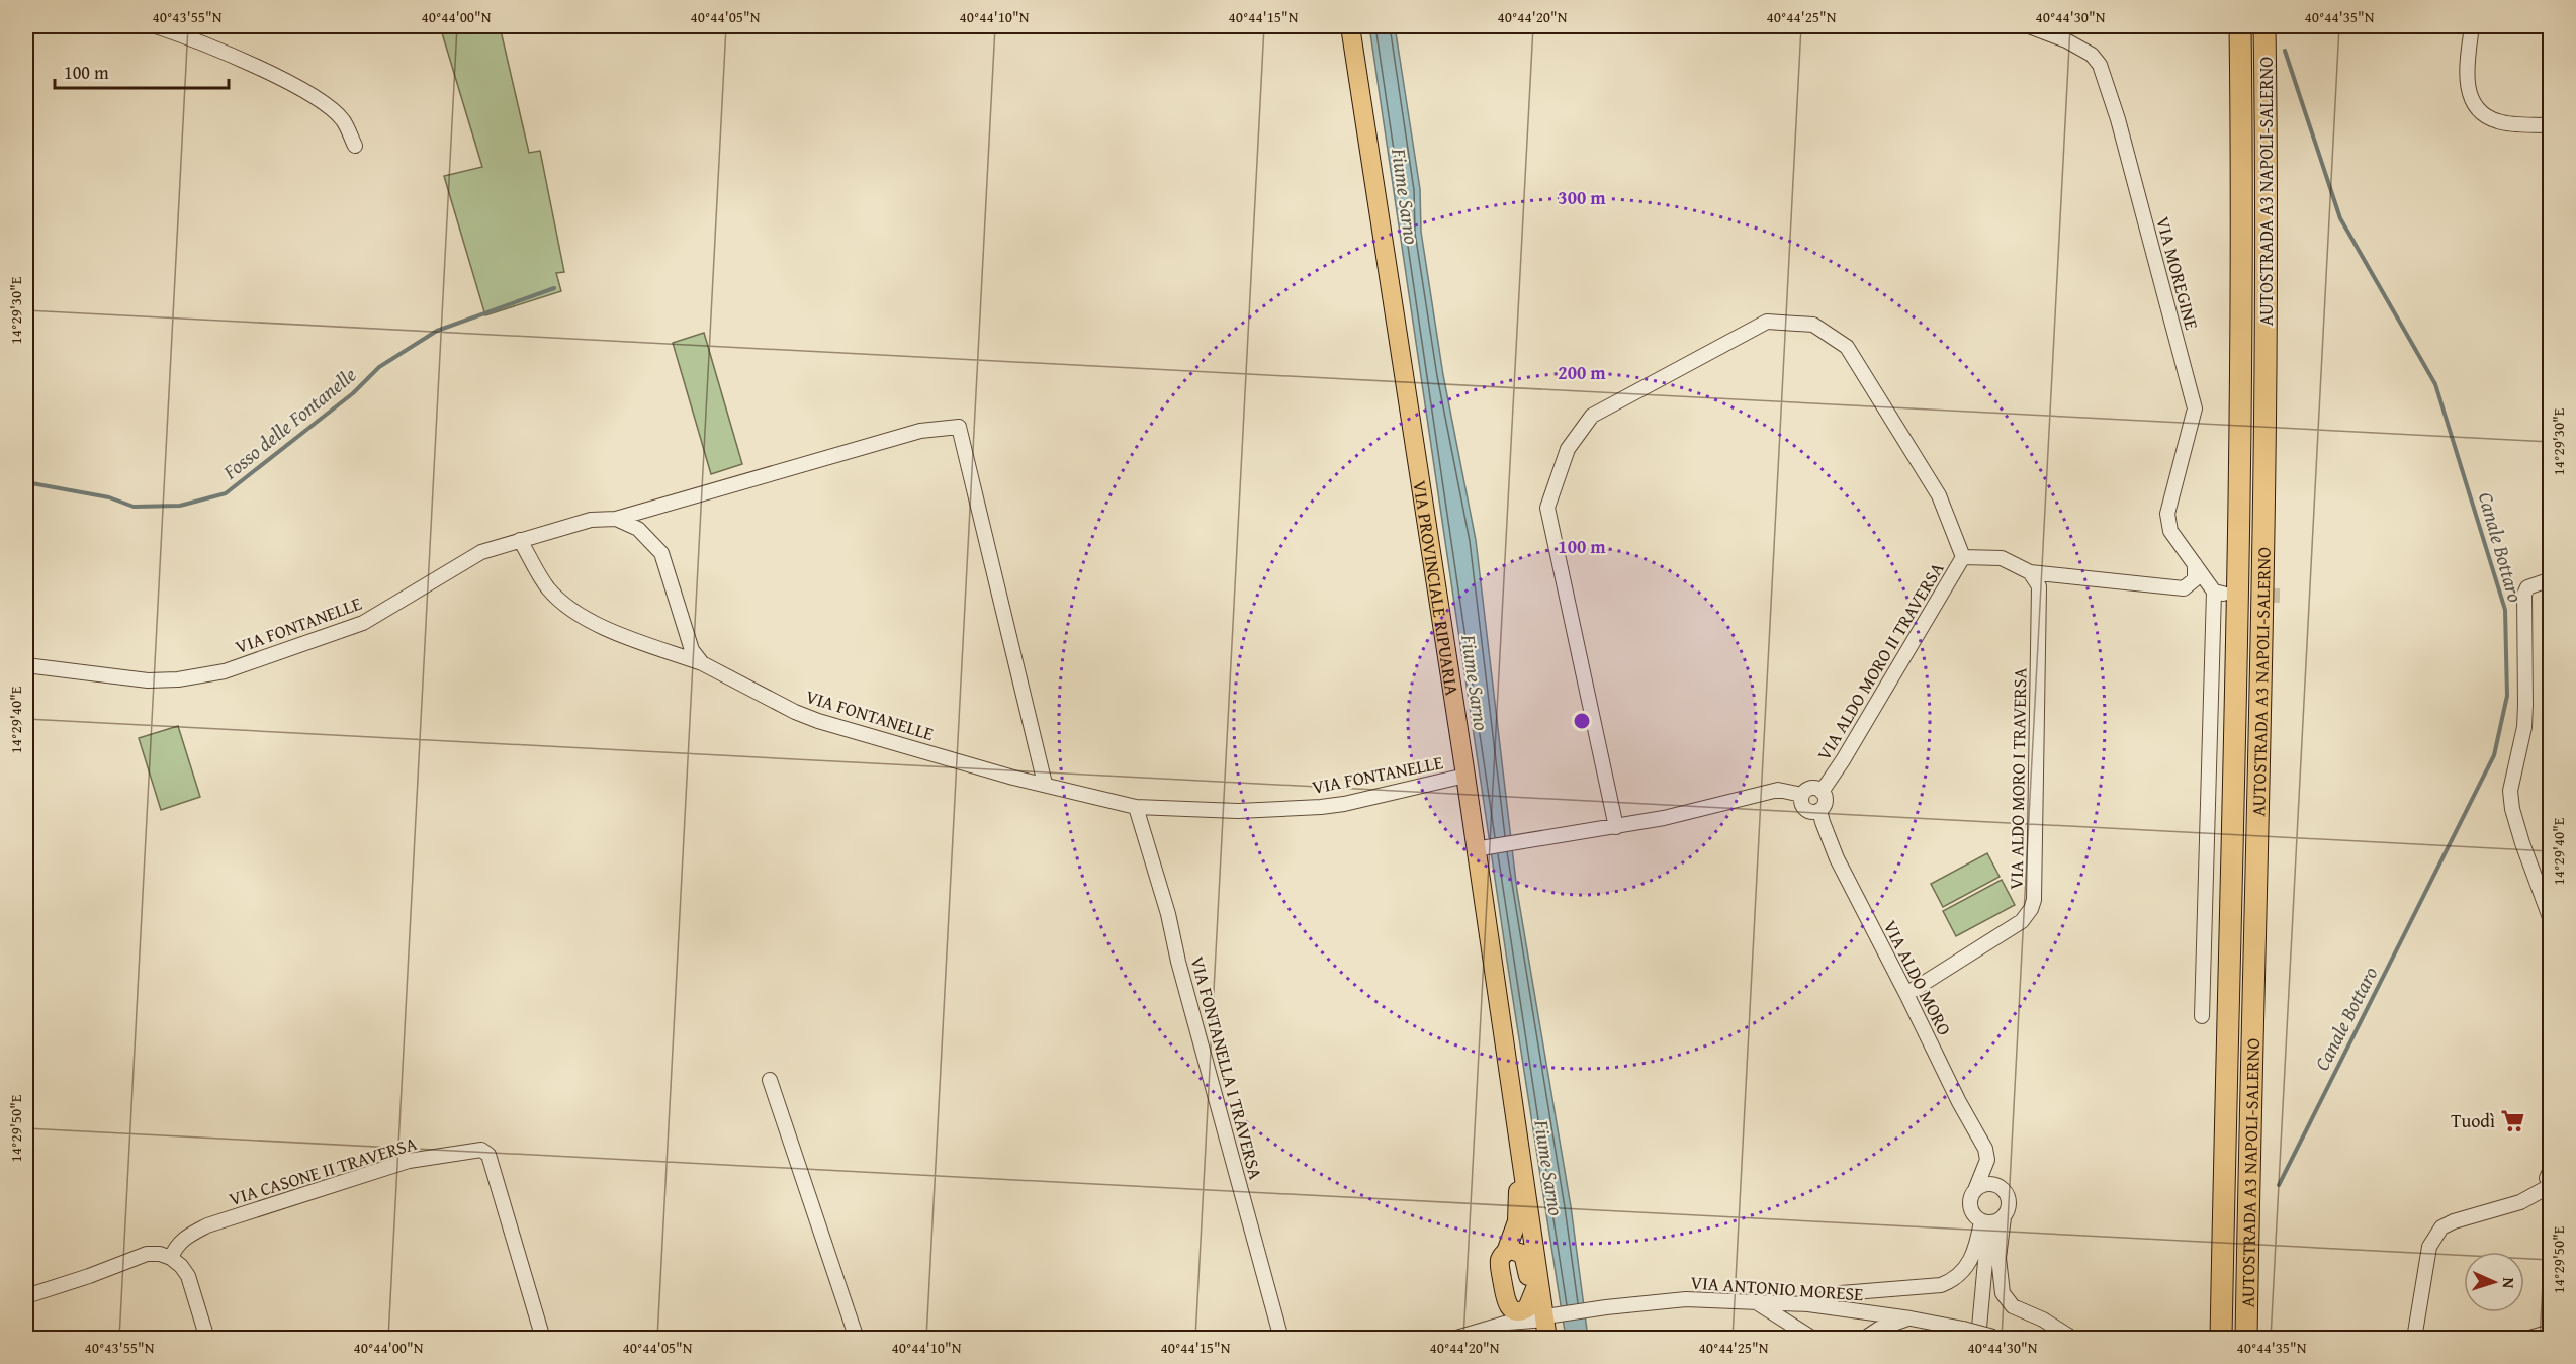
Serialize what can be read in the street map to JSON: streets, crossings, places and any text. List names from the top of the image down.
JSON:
{
  "streets": {
    "highway": ["AUTOSTRADA A3 NAPOLI-SALERNO"],
    "main road": ["VIA PROVINCIALE RIPUARIA"],
    "street": [
      "VIA MOREGINE",
      "VIA FONTANELLE",
      "VIA ALDO MORO II TRAVERSA",
      "VIA ALDO MORO I TRAVERSA",
      "VIA ALDO MORO",
      "VIA FONTANELLA I TRAVERSA",
      "VIA CASONE II TRAVERSA",
      "VIA ANTONIO MORESE"
    ]
  },
  "crossings": [
    ["VIA PROVINCIALE RIPUARIA", "VIA FONTANELLE"],
    ["VIA PROVINCIALE RIPUARIA", "VIA ANTONIO MORESE"],
    ["VIA FONTANELLE", "VIA FONTANELLA I TRAVERSA"],
    ["VIA ALDO MORO II TRAVERSA", "VIA ALDO MORO"],
    ["VIA ALDO MORO I TRAVERSA", "VIA ALDO MORO"]
  ],
  "water": ["Fiume Sarno", "Fosso delle Fontanelle", "Canale Bottaro"],
  "places": {
    "supermarket": ["Tuodì"]
  },
  "scale_bar": "100 m",
  "north": "right",
  "coordinates": [
    "40°43'55\"N",
    "40°44'00\"N",
    "40°44'05\"N",
    "40°44'10\"N",
    "40°44'15\"N",
    "40°44'20\"N",
    "40°44'25\"N",
    "40°44'30\"N",
    "40°44'35\"N",
    "14°29'30\"E",
    "14°29'40\"E",
    "14°29'50\"E"
  ],
  "rings": ["300 m", "200 m", "100 m"]
}
